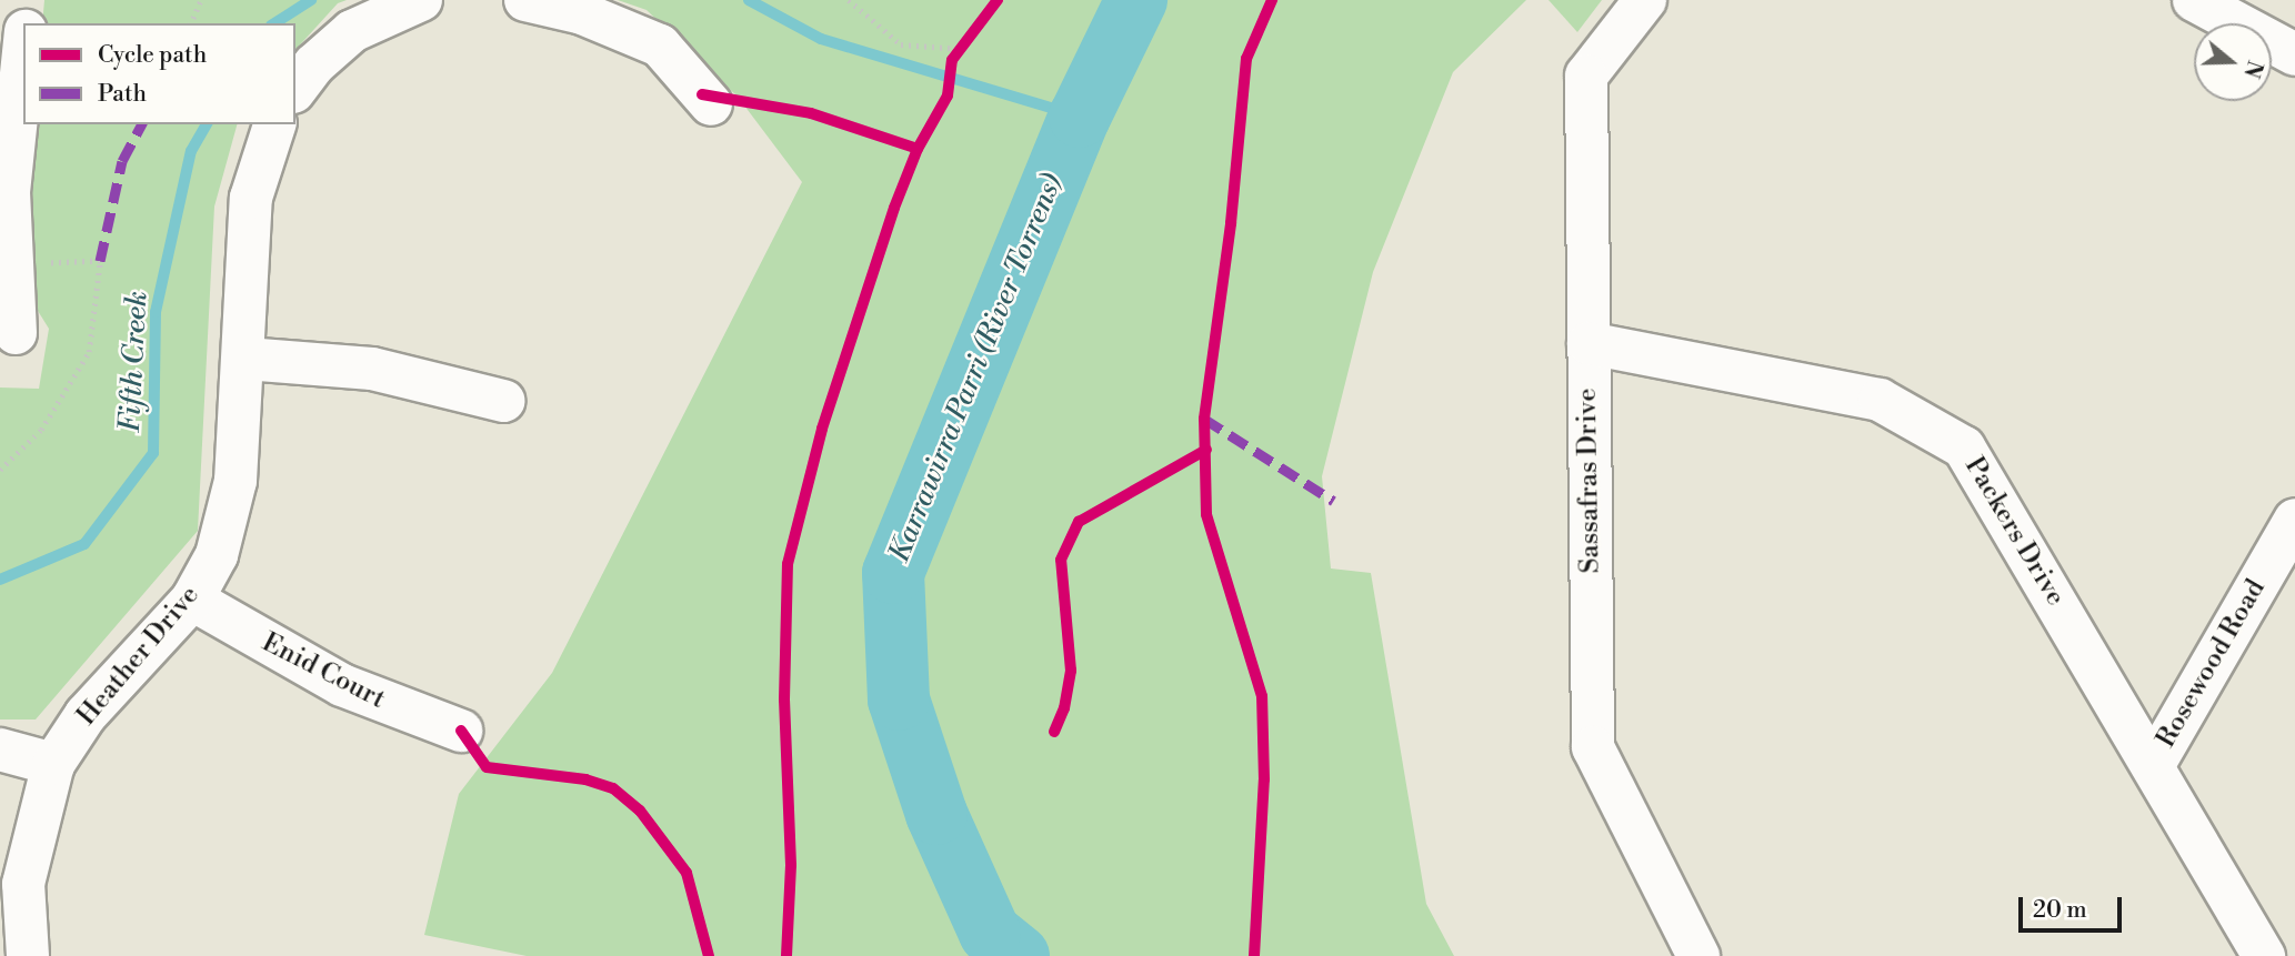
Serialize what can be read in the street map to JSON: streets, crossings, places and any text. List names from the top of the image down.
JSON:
{
  "streets": {
    "street": [
      "Sassafras Drive",
      "Packers Drive",
      "Heather Drive",
      "Rosewood Road",
      "Enid Court"
    ]
  },
  "crossings": [
    ["Sassafras Drive", "Packers Drive"],
    ["Packers Drive", "Rosewood Road"],
    ["Heather Drive", "Enid Court"]
  ],
  "water": ["Fifth Creek", "Karrawirra Parri (River Torrens)"],
  "legend": ["Cycle path", "Path"],
  "scale_bar": "20 m",
  "north": "right"
}
